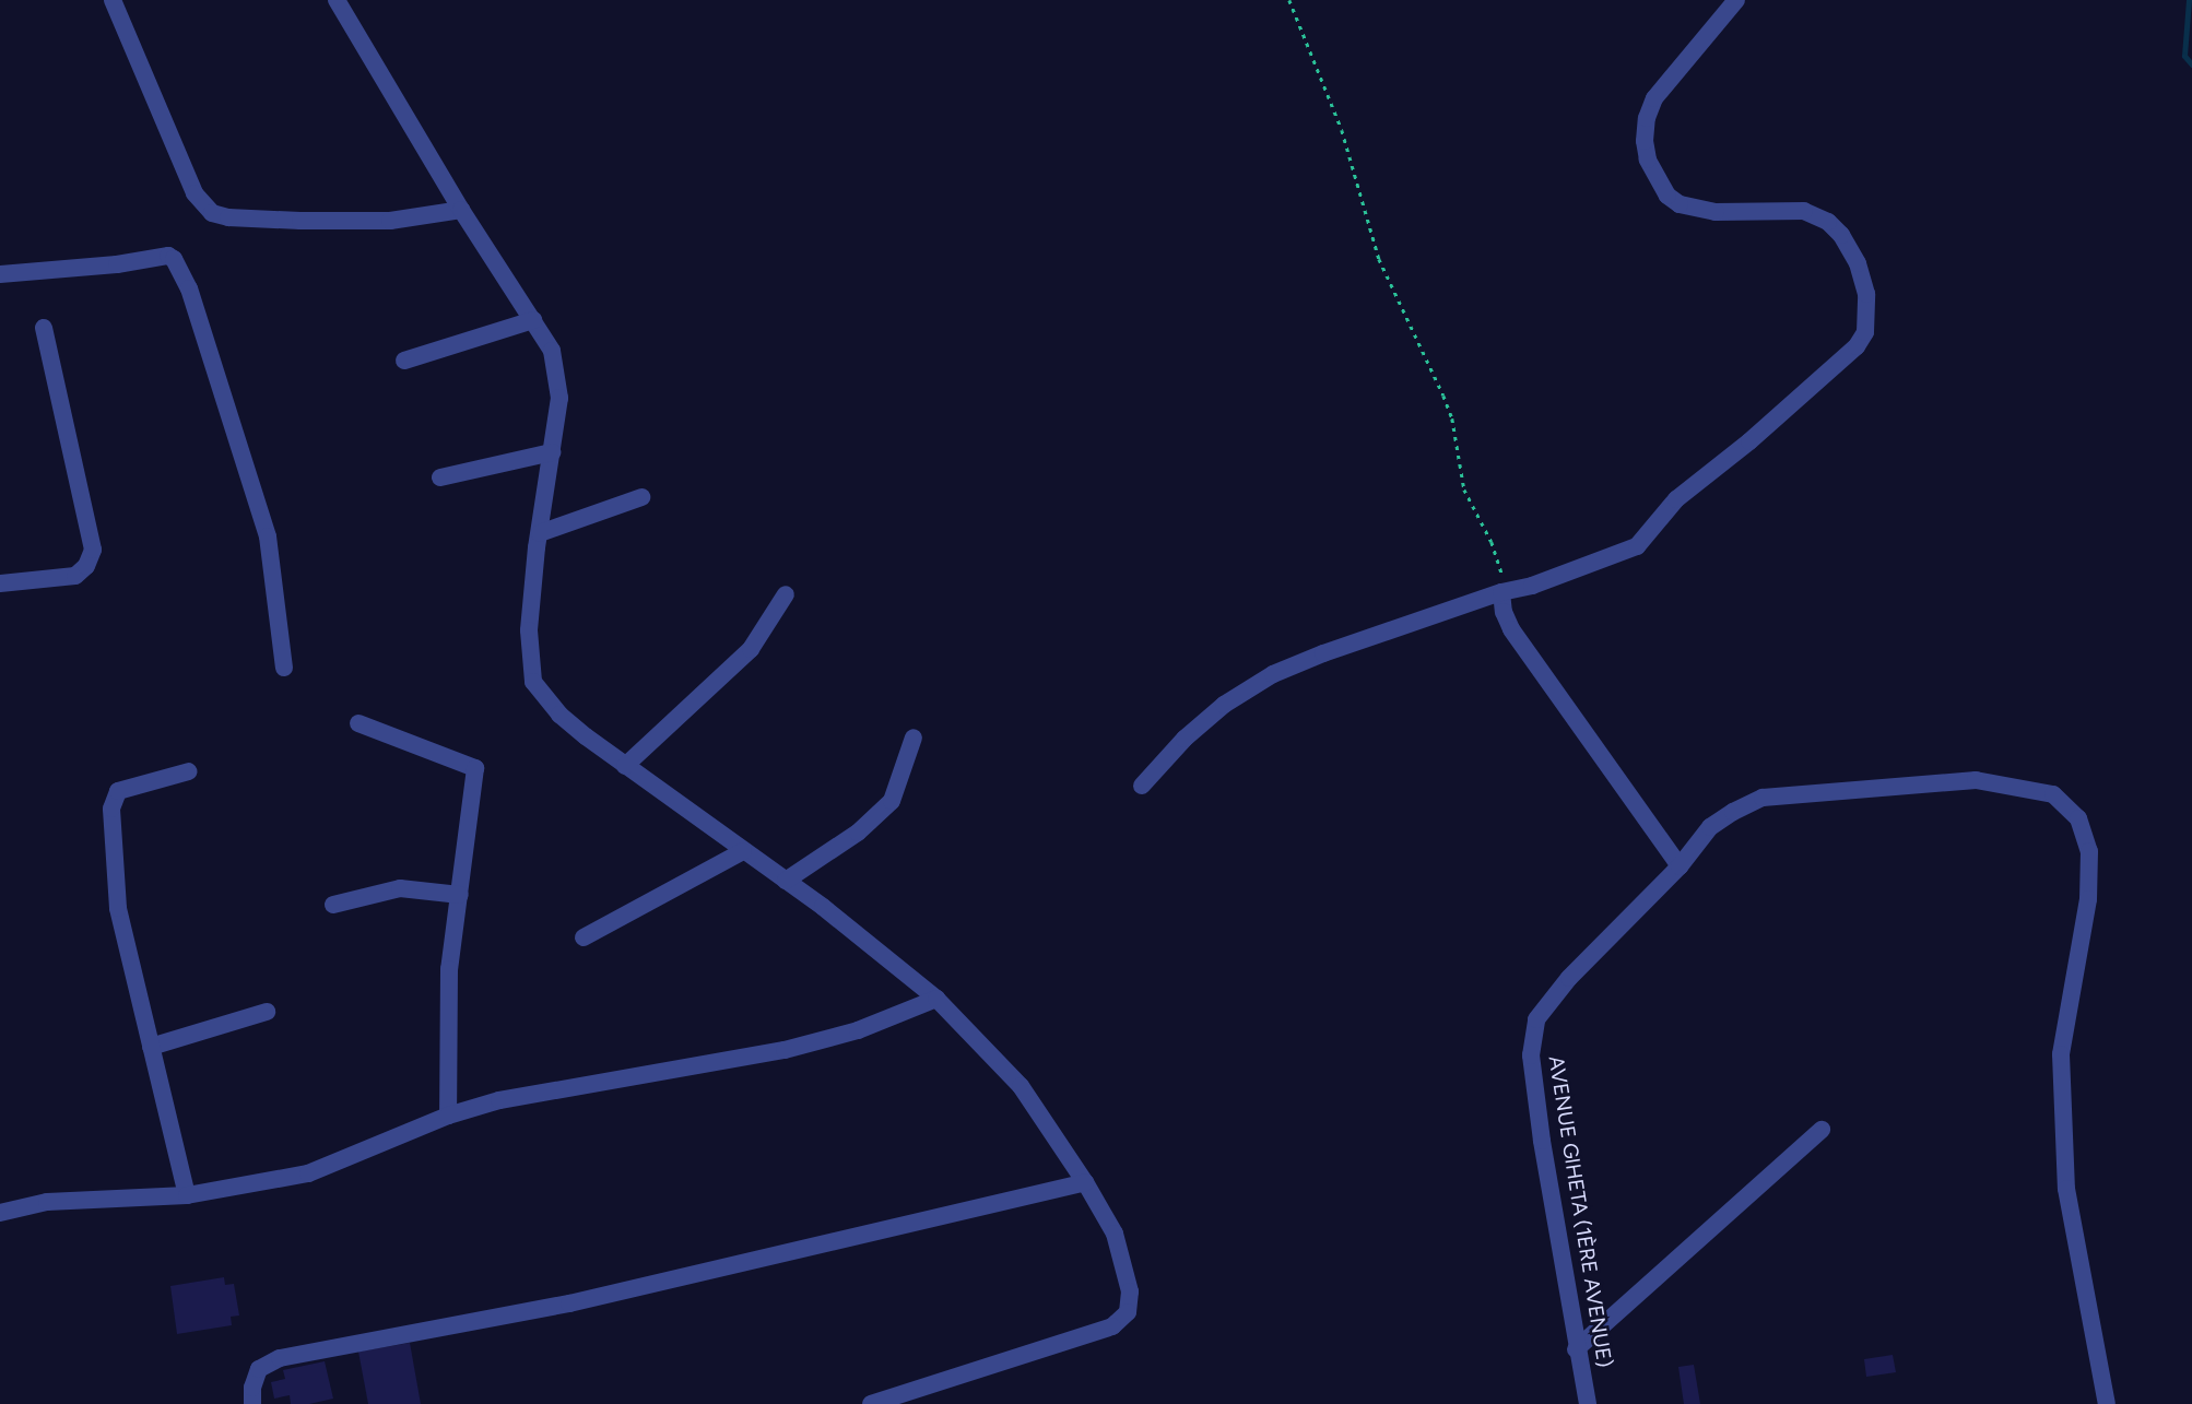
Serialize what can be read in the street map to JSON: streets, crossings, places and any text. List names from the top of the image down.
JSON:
{
  "streets": {
    "street": ["AVENUE GIHETA (1ÈRE AVENUE)"]
  }
}
